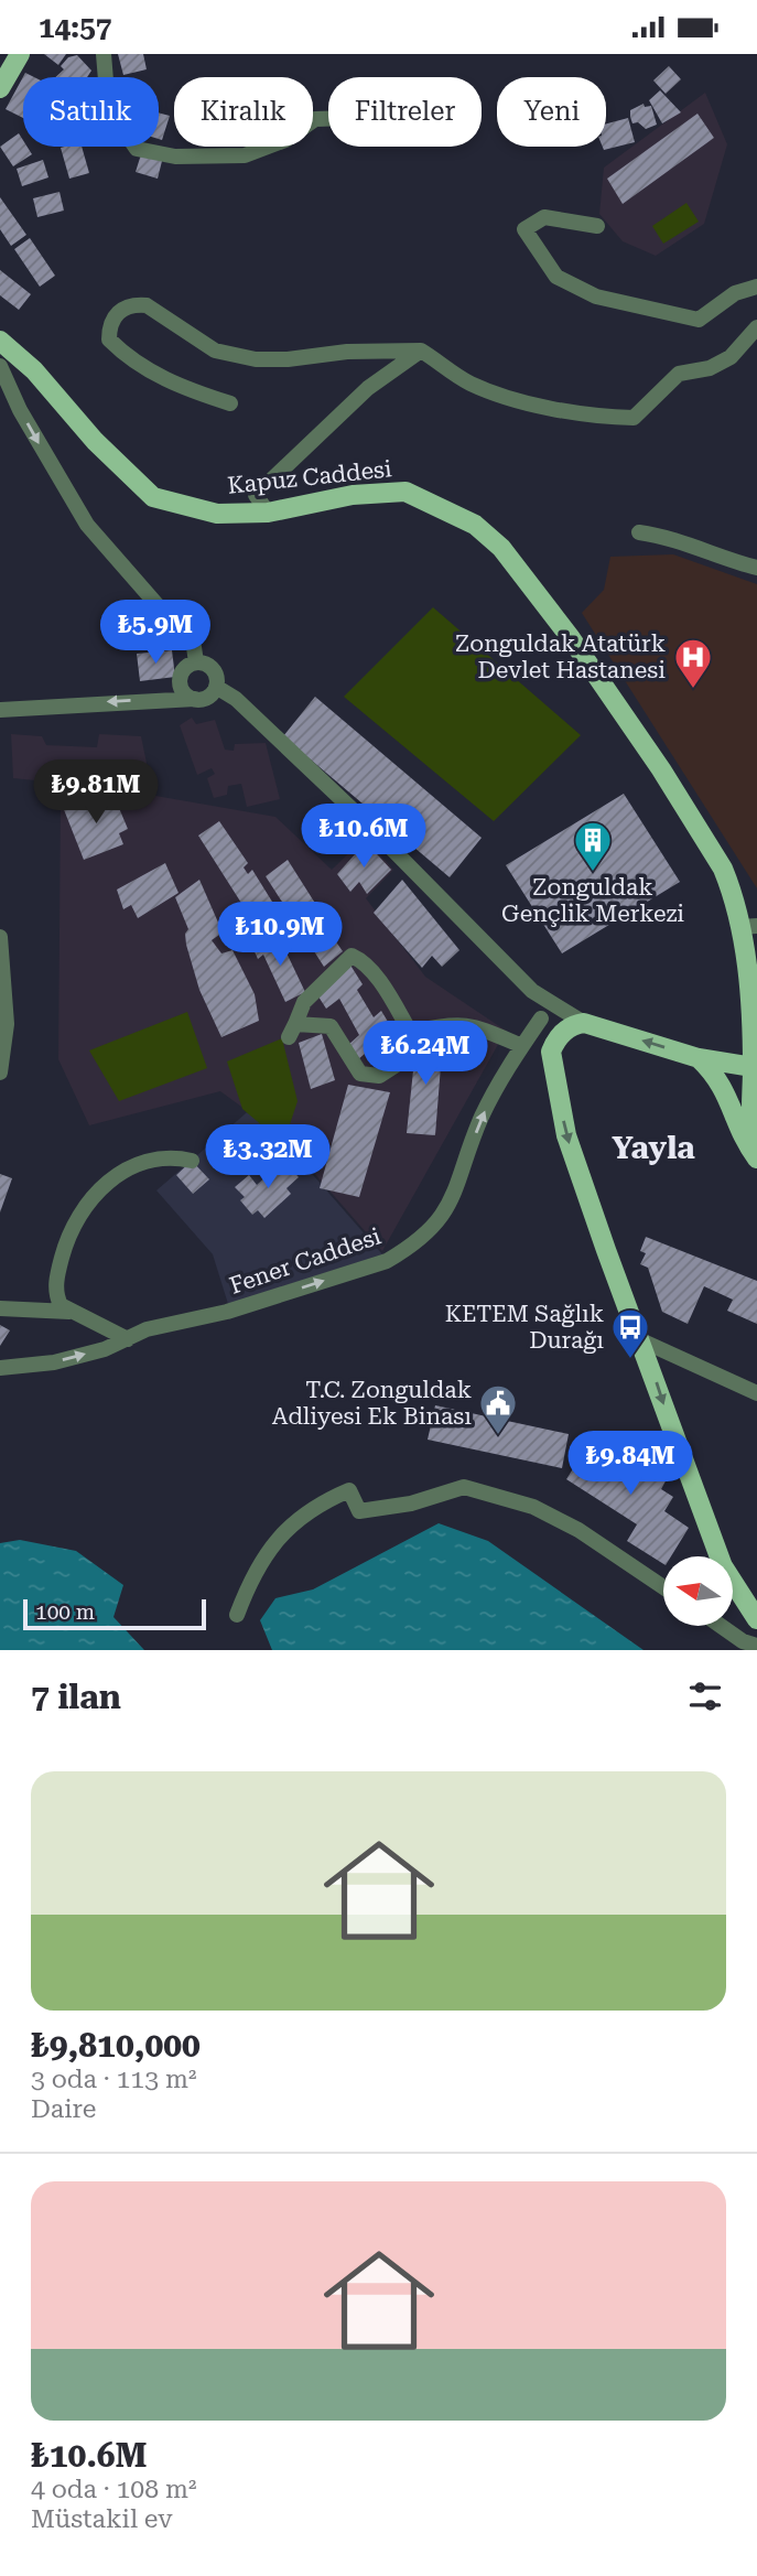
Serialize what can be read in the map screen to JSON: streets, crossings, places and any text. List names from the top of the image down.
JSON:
{
  "streets": {
    "main road": ["Kapuz Caddesi"],
    "street": ["Fener Caddesi"]
  },
  "one_way": ["Fener Caddesi"],
  "districts": ["Yayla"],
  "places": {
    "hospital": ["Zonguldak Atatürk Devlet Hastanesi"],
    "building": ["Zonguldak Gençlik Merkezi"],
    "bus stop": ["KETEM Sağlık Durağı"],
    "public building": ["T.C. Zonguldak Adliyesi Ek Binası"]
  },
  "scale_bar": "100 m",
  "north": "left",
  "page": {
    "status": "14:57",
    "chip": [
      "Satılık",
      "Kiralık",
      "Filtreler",
      "Yeni"
    ],
    "price": [
      "₺5.9M",
      "₺9.81M",
      "₺10.6M",
      "₺10.9M",
      "₺6.24M",
      "₺3.32M",
      "₺9.84M"
    ],
    "scale": "100 m",
    "heading": "7 ilan",
    "list": [
      {
        "name": "₺9,810,000",
        "note": "3 oda · 113 m² · Daire"
      },
      {
        "name": "₺10.6M",
        "note": "4 oda · 108 m² · Müstakil ev"
      }
    ]
  }
}
